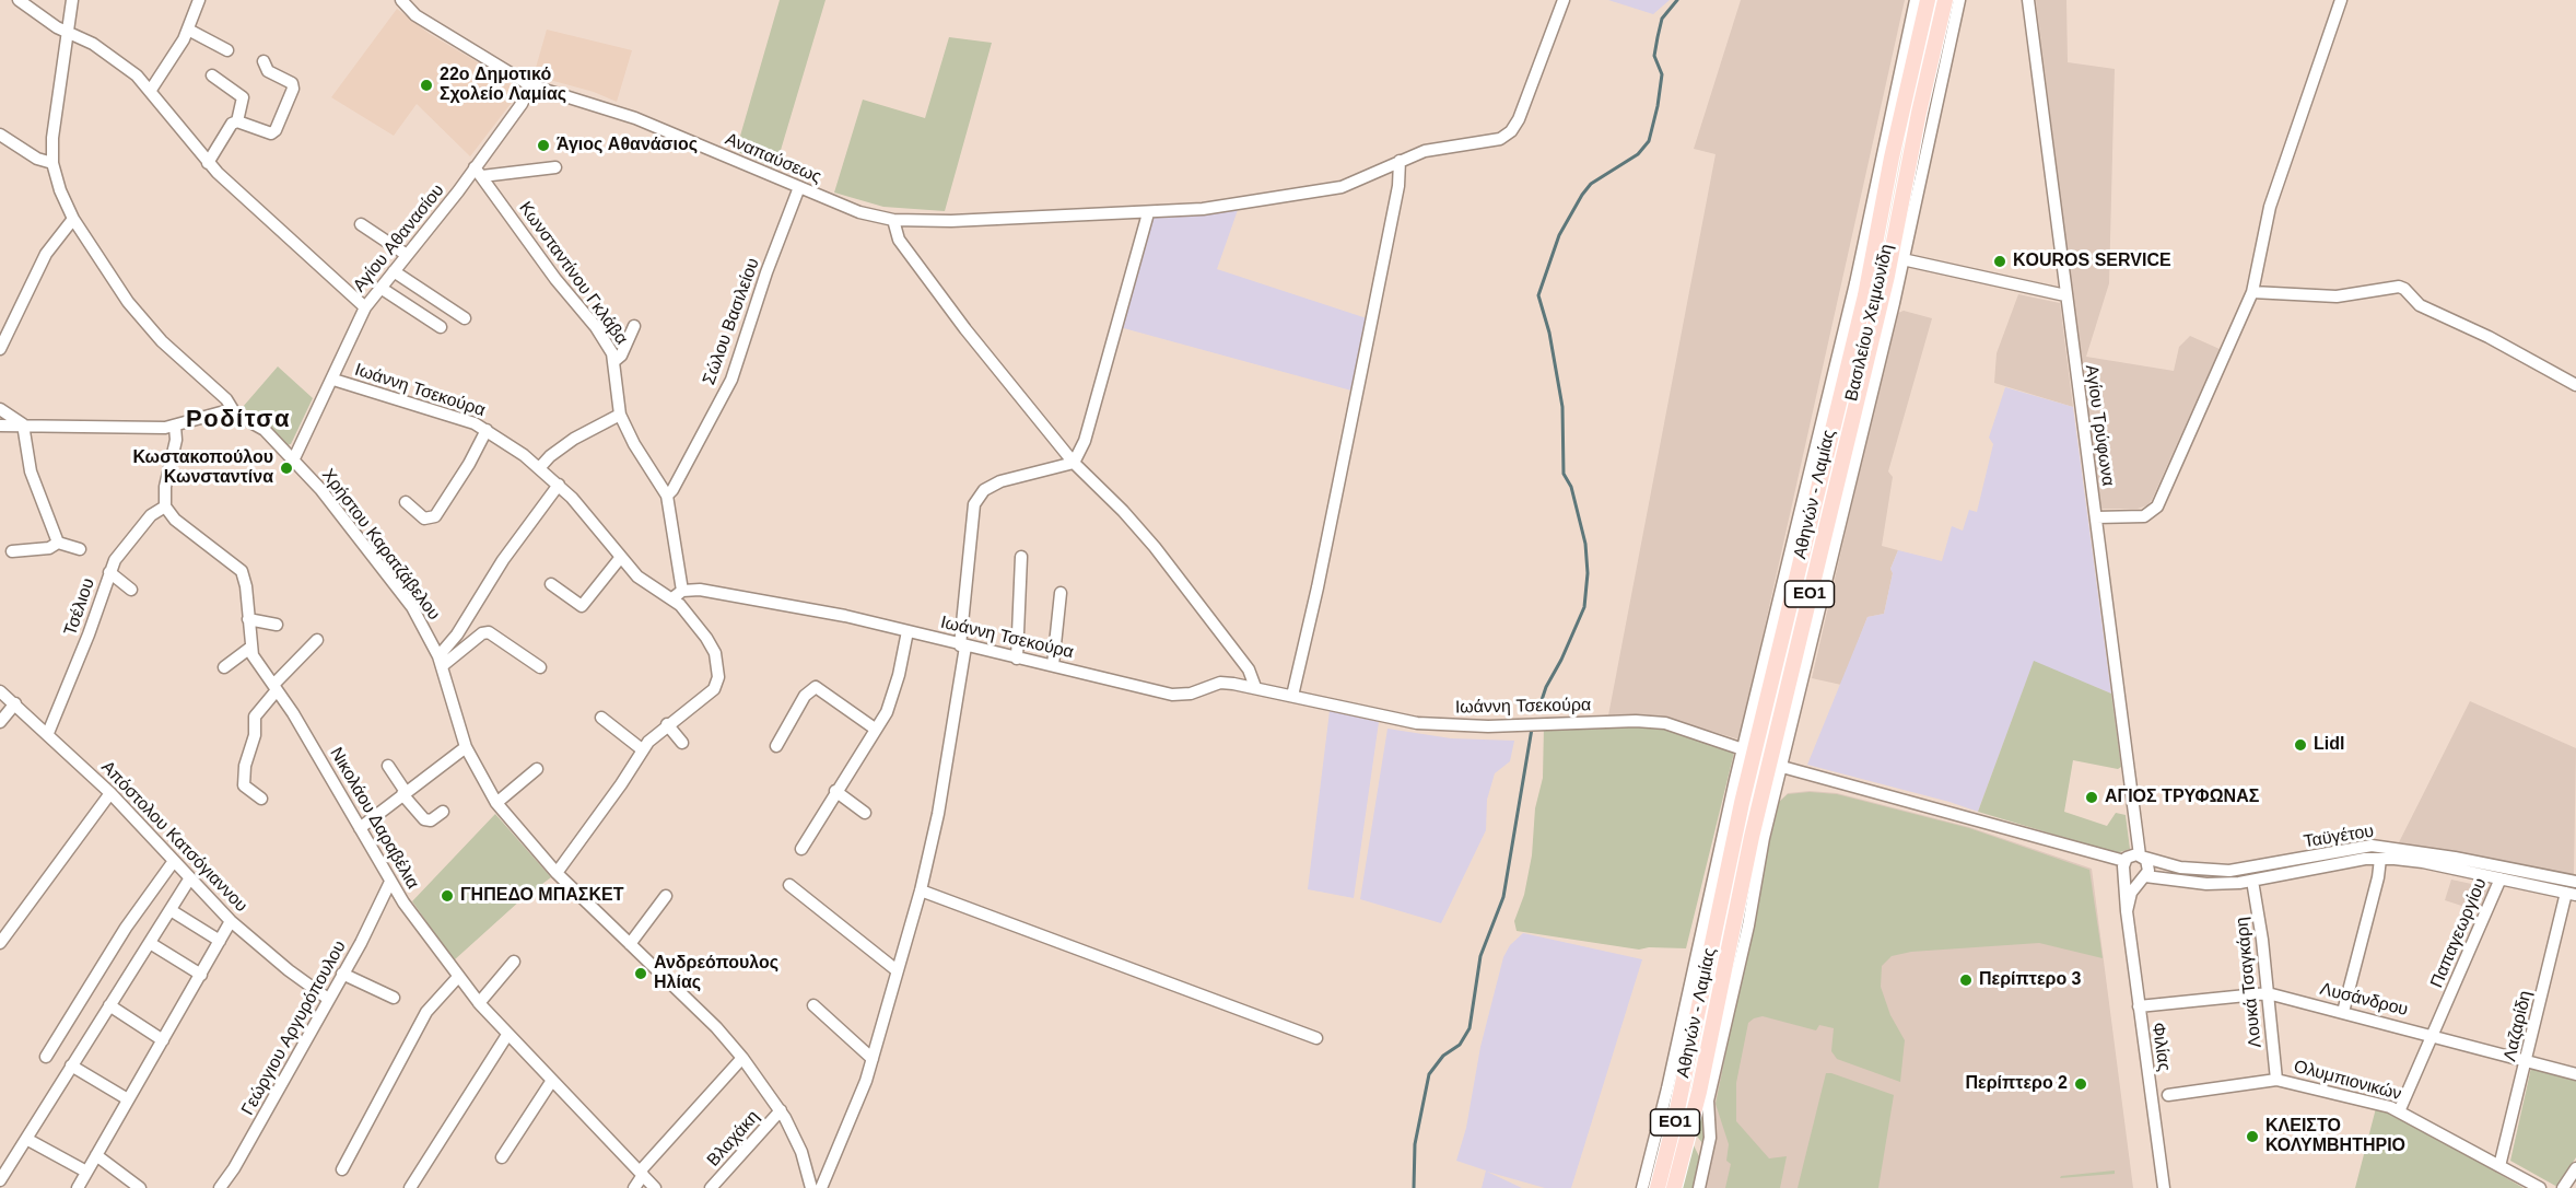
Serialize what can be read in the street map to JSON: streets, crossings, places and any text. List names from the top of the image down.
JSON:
{
  "streets": {
    "main road": ["Αθηνών - Λαμίας", "ΕΟ1"],
    "street": [
      "Αναπαύσεως",
      "Αγίου Αθανασίου",
      "Κωνσταντίνου Γκλάβα",
      "Σώλου Βασιλείου",
      "Βασιλείου Χειμωνίδη",
      "Ιωάννη Τσεκούρα",
      "Αγίου Τρύφωνα",
      "Χρήστου Καρατζάβελου",
      "Τσέλιου",
      "Νικολάου Δαραβέλια",
      "Απόστολου Κατσόγιαννου",
      "Ταϋγέτου",
      "Παπαγεωργίου",
      "Λουκά Τσαγκάρη",
      "Λυσάνδρου",
      "Λαζαρίδη",
      "Γεώργιου Αργυρόπουλου",
      "Φιλίας",
      "Ολυμπιονικών",
      "Βλαχάκη"
    ]
  },
  "crossings": [
    ["Αναπαύσεως", "Αγίου Αθανασίου"],
    ["Αναπαύσεως", "Σώλου Βασιλείου"],
    ["Αγίου Αθανασίου", "Κωνσταντίνου Γκλάβα"],
    ["Αγίου Αθανασίου", "Ιωάννη Τσεκούρα"],
    ["Αγίου Αθανασίου", "Χρήστου Καρατζάβελου"],
    ["Κωνσταντίνου Γκλάβα", "Σώλου Βασιλείου"],
    ["Κωνσταντίνου Γκλάβα", "Ιωάννη Τσεκούρα"],
    ["Αγίου Τρύφωνα", "Ταϋγέτου"],
    ["Αγίου Τρύφωνα", "Φιλίας"],
    ["Χρήστου Καρατζάβελου", "Βλαχάκη"],
    ["Τσέλιου", "Νικολάου Δαραβέλια"],
    ["Τσέλιου", "Απόστολου Κατσόγιαννου"],
    ["Νικολάου Δαραβέλια", "Γεώργιου Αργυρόπουλου"],
    ["Απόστολου Κατσόγιαννου", "Γεώργιου Αργυρόπουλου"],
    ["Ταϋγέτου", "Παπαγεωργίου"],
    ["Ταϋγέτου", "Λουκά Τσαγκάρη"],
    ["Ταϋγέτου", "Λαζαρίδη"],
    ["Ταϋγέτου", "Φιλίας"],
    ["Παπαγεωργίου", "Λυσάνδρου"],
    ["Παπαγεωργίου", "Ολυμπιονικών"],
    ["Λουκά Τσαγκάρη", "Λυσάνδρου"],
    ["Λουκά Τσαγκάρη", "Ολυμπιονικών"],
    ["Λυσάνδρου", "Λαζαρίδη"],
    ["Λυσάνδρου", "Φιλίας"],
    ["Λαζαρίδη", "Ολυμπιονικών"]
  ],
  "districts": ["Ροδίτσα"],
  "places": [
    "22ο Δημοτικό Σχολείο Λαμίας",
    "Άγιος Αθανάσιος",
    "KOUROS SERVICE",
    "Κωστακοπούλου Κωνσταντίνα",
    "Lidl",
    "ΑΓΙΟΣ ΤΡΥΦΩΝΑΣ",
    "ΓΗΠΕΔΟ ΜΠΑΣΚΕΤ",
    "Ανδρεόπουλος Ηλίας",
    "Περίπτερο 3",
    "Περίπτερο 2",
    "ΚΛΕΙΣΤΟ ΚΟΛΥΜΒΗΤΗΡΙΟ"
  ]
}
